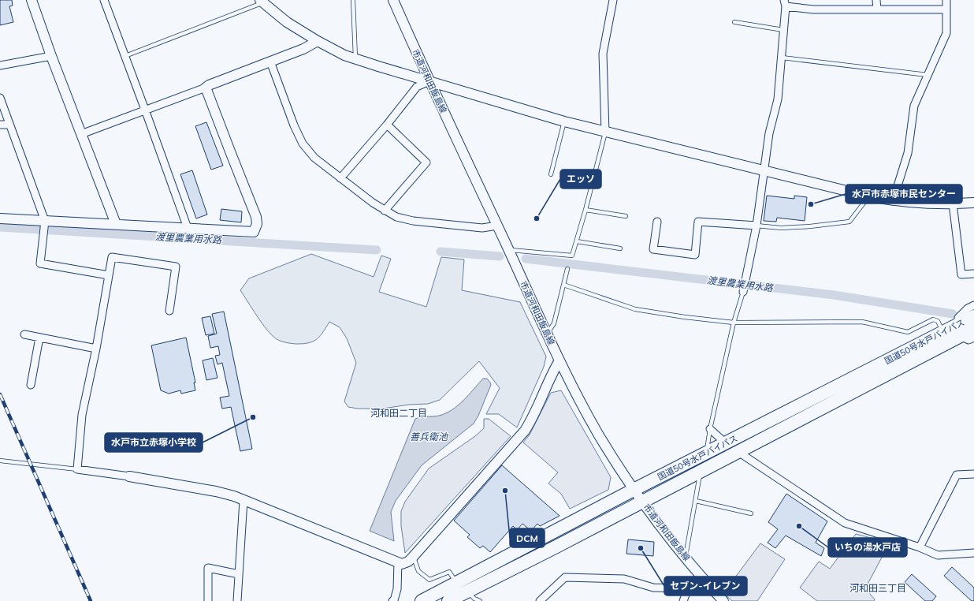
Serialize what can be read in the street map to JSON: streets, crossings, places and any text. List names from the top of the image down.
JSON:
{
  "streets": {
    "highway": ["国道50号水戸バイパス"],
    "street": ["市道河和田飯島線"]
  },
  "crossings": [
    ["市道河和田飯島線", "国道50号水戸バイパス"]
  ],
  "districts": ["河和田二丁目", "河和田三丁目"],
  "water": ["渡里農業用水路", "善兵衛池"],
  "places": [
    "水戸市赤塚市民センター",
    "エッソ",
    "水戸市立赤塚小学校",
    "DCM",
    "いちの湯水戸店",
    "セブン-イレブン"
  ]
}
